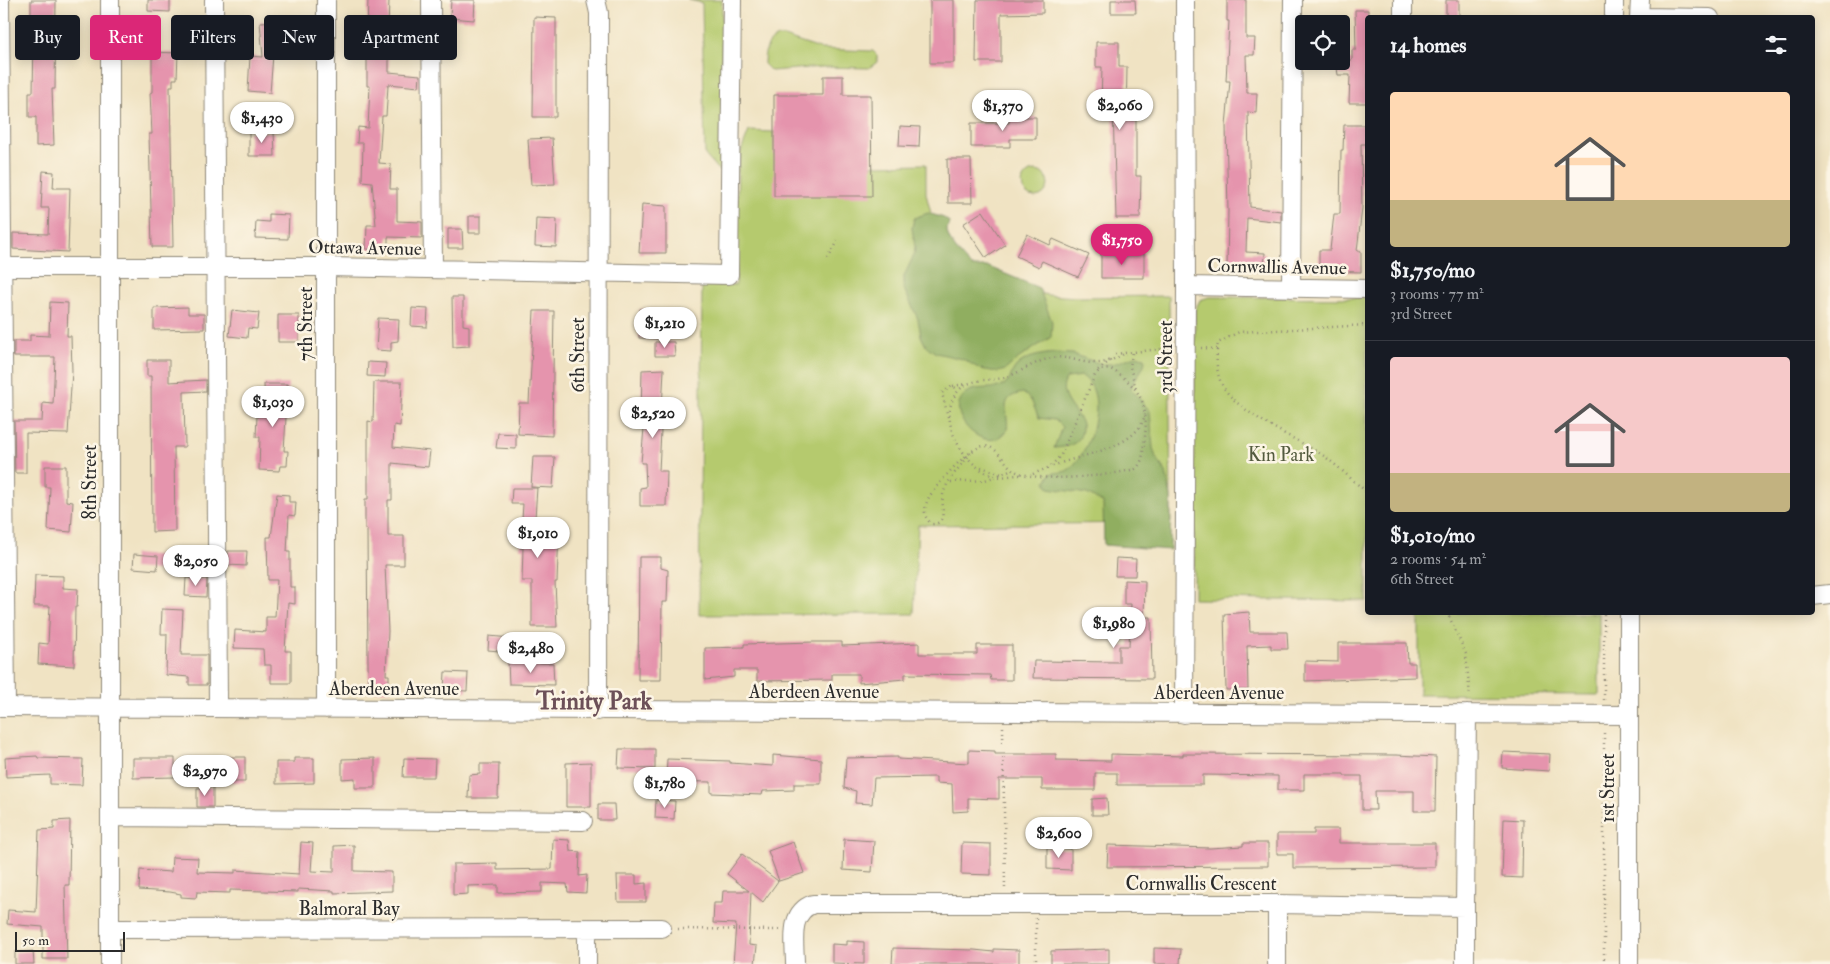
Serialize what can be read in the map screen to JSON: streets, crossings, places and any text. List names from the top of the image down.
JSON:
{
  "streets": {
    "street": [
      "Ottawa Avenue",
      "Cornwallis Avenue",
      "7th Street",
      "6th Street",
      "3rd Street",
      "8th Street",
      "Aberdeen Avenue",
      "1st Street",
      "Cornwallis Crescent",
      "Balmoral Bay"
    ]
  },
  "crossings": [
    ["Ottawa Avenue", "7th Street"],
    ["Ottawa Avenue", "6th Street"],
    ["Ottawa Avenue", "8th Street"],
    ["Cornwallis Avenue", "3rd Street"],
    ["7th Street", "Aberdeen Avenue"],
    ["6th Street", "Aberdeen Avenue"],
    ["3rd Street", "Aberdeen Avenue"],
    ["8th Street", "Aberdeen Avenue"],
    ["8th Street", "Balmoral Bay"],
    ["Aberdeen Avenue", "1st Street"]
  ],
  "districts": ["Trinity Park"],
  "parks": ["Kin Park"],
  "scale_bar": "50 m",
  "page": {
    "chip": [
      "Buy",
      "Rent",
      "Filters",
      "New",
      "Apartment"
    ],
    "heading": "14 homes",
    "list": [
      {
        "name": "$1,750/mo",
        "note": "3 rooms · 77 m² · 3rd Street"
      },
      {
        "name": "$1,010/mo",
        "note": "2 rooms · 54 m² · 6th Street"
      }
    ],
    "price": [
      "$2,060",
      "$1,370",
      "$1,430",
      "$1,750",
      "$1,210",
      "$1,030",
      "$2,520",
      "$1,010",
      "$2,050",
      "$1,980",
      "$2,480",
      "$2,970",
      "$1,780",
      "$2,600"
    ],
    "scale": "50 m"
  }
}
